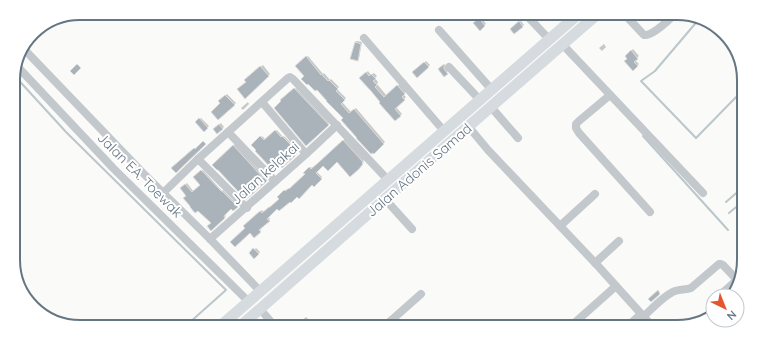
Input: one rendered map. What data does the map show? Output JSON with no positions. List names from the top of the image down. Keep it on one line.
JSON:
{"streets":{"highway":["Jalan Adonis Samad"],"street":["Jalan kelakai","Jalan EA. Toewak"]},"north":"bottom right"}
